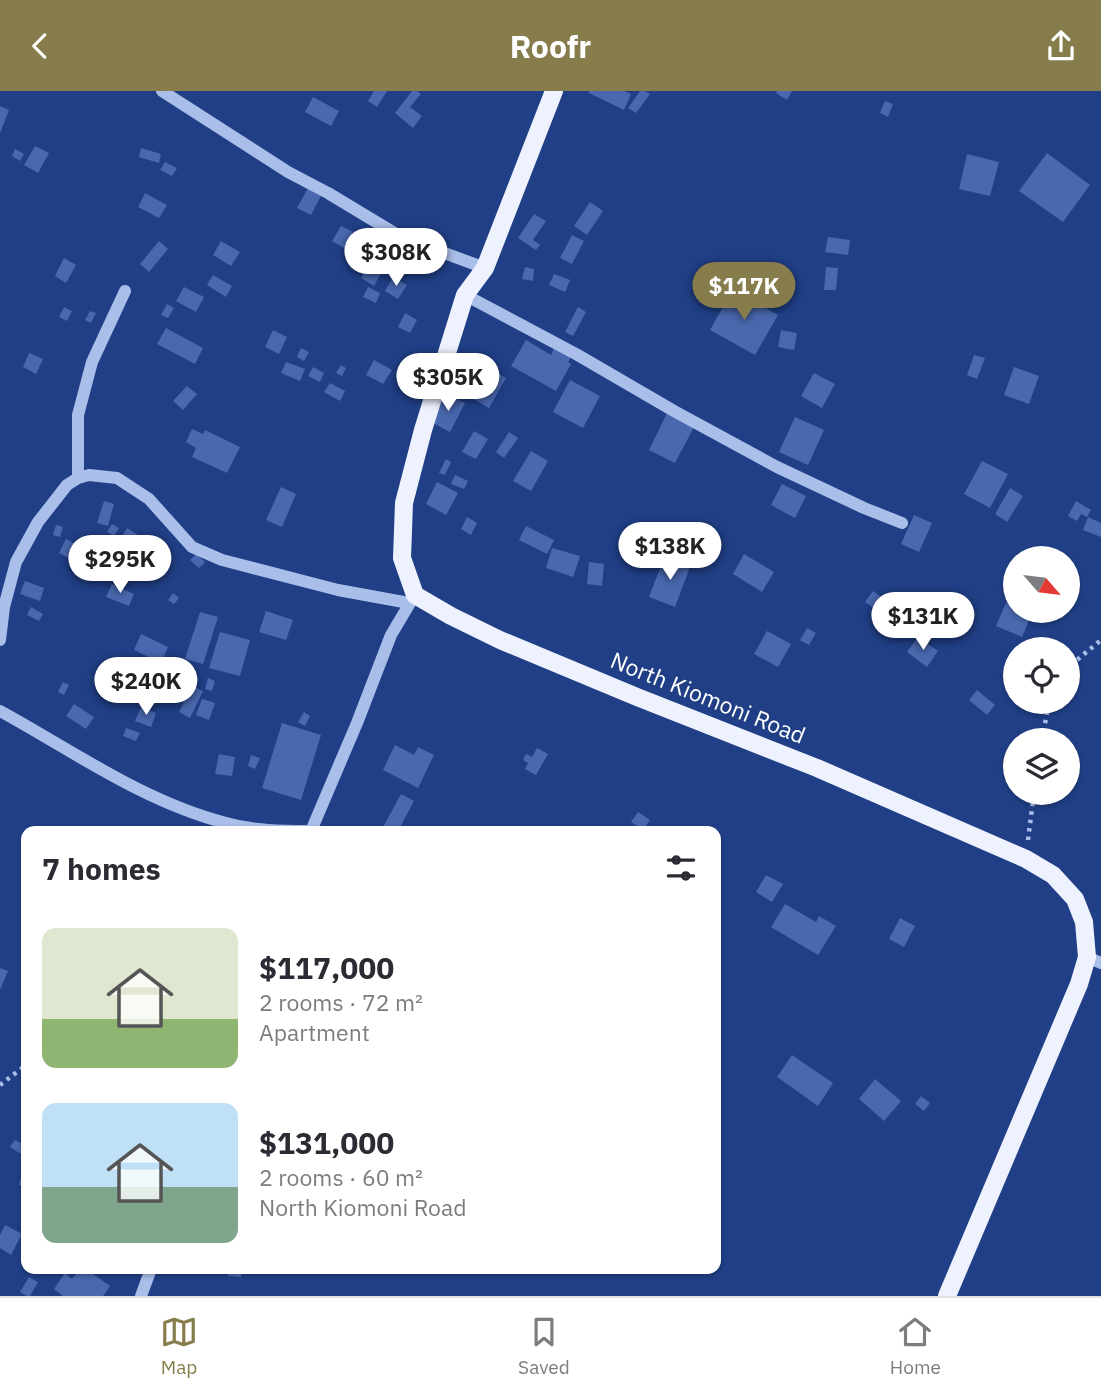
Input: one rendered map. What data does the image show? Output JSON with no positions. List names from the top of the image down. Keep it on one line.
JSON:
{"streets":{"main road":["North Kiomoni Road"]},"north":"bottom right","page":{"header":"Roofr","price":["$308K","$117K","$305K","$138K","$295K","$131K","$240K"],"heading":"7 homes","list":[{"name":"$117,000","note":"2 rooms · 72 m² · Apartment"},{"name":"$131,000","note":"2 rooms · 60 m² · North Kiomoni Road"}],"tabs":["Map","Saved","Home"]}}
